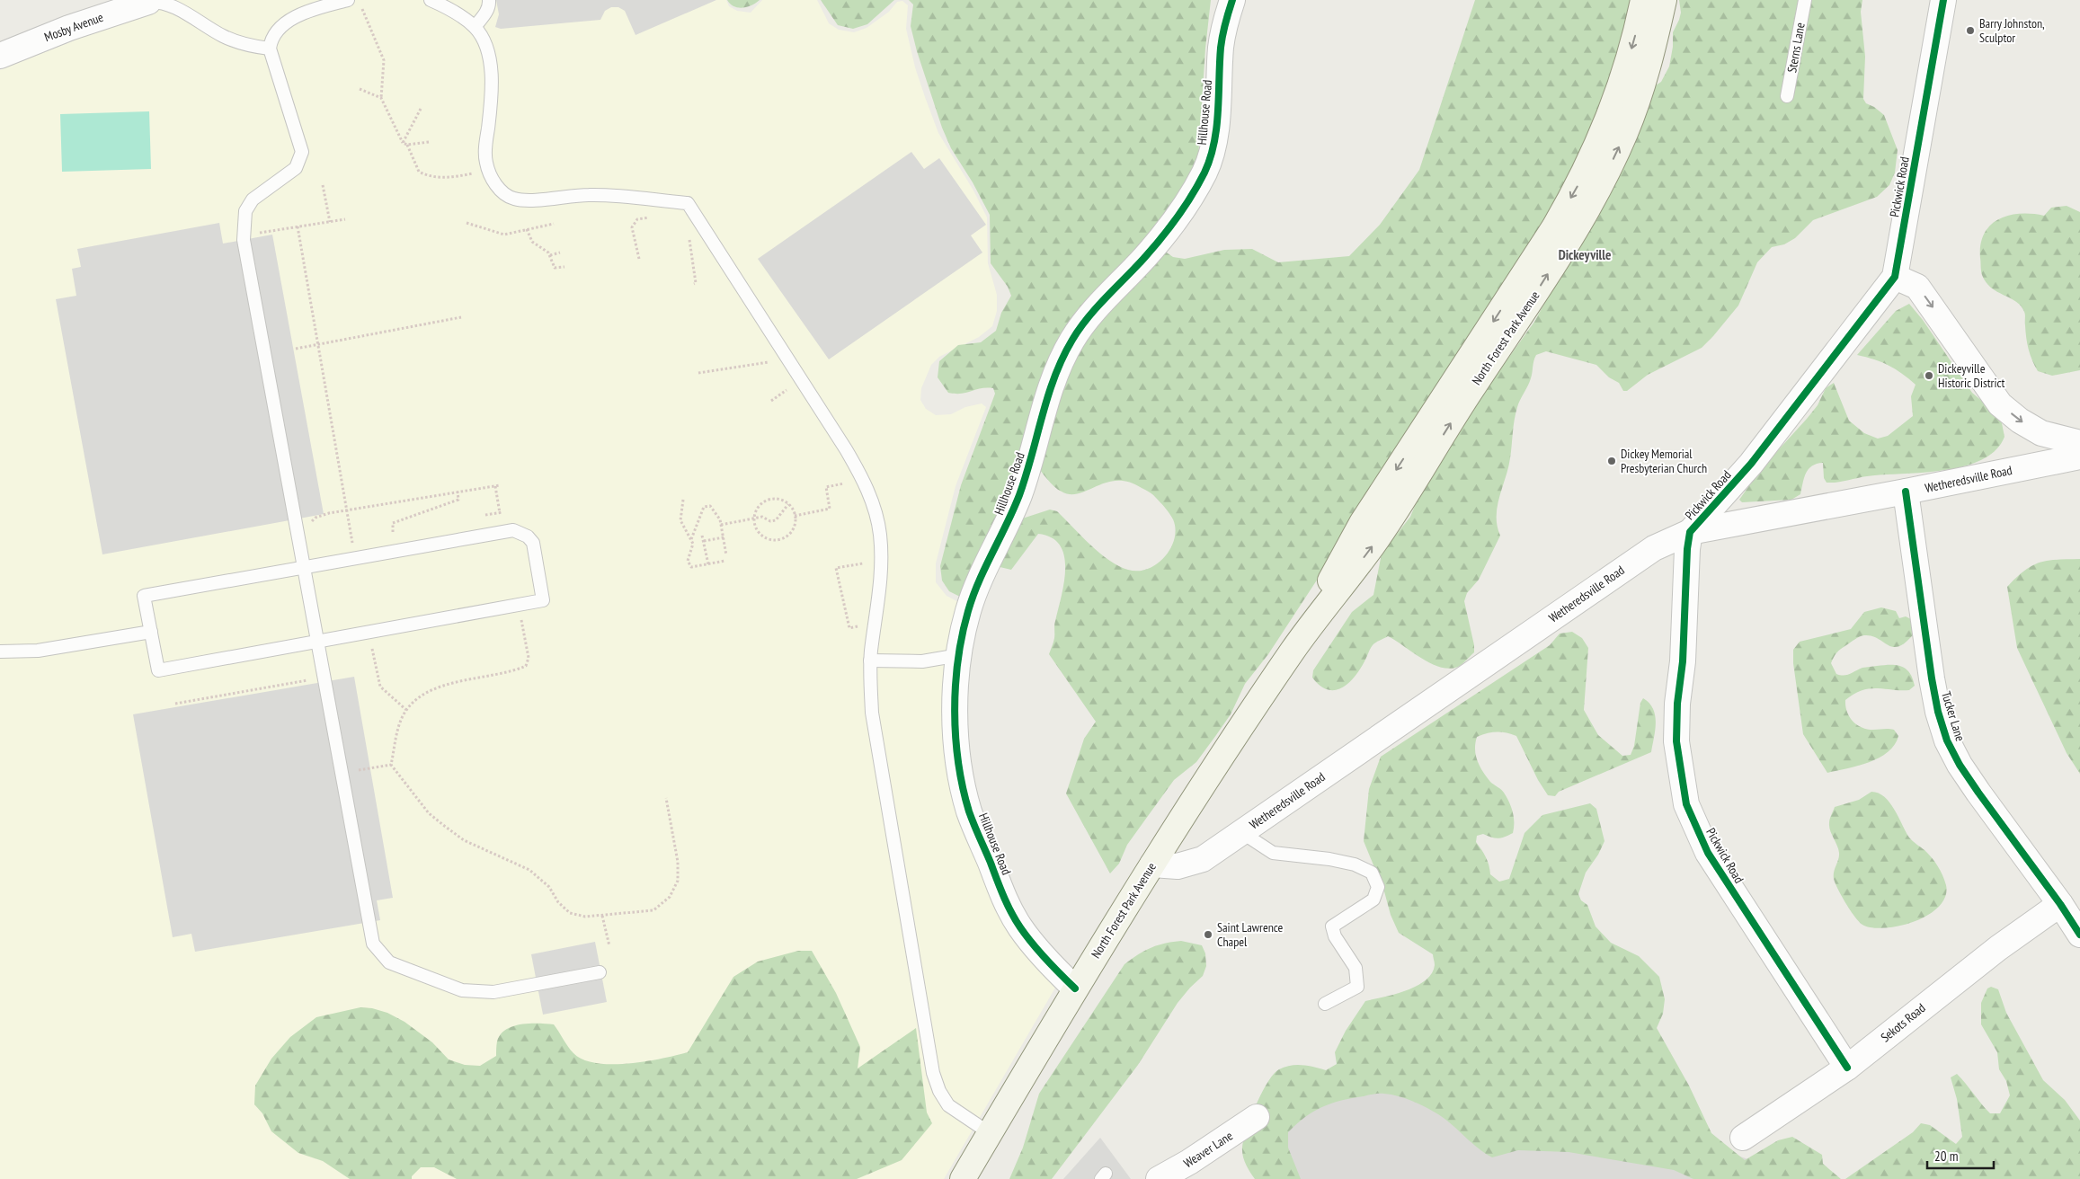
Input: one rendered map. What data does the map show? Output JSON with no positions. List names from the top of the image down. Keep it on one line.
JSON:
{"streets":{"main road":["North Forest Park Avenue"],"street":["Mosby Avenue","Hillhouse Road","Pickwick Road","Wetheredsville Road","Tucker Lane","Sekots Road","Weaver Lane"],"lane":["Sterns Lane"]},"crossings":[["Hillhouse Road","North Forest Park Avenue"],["Pickwick Road","Wetheredsville Road"],["Pickwick Road","Sekots Road"],["North Forest Park Avenue","Wetheredsville Road"],["Wetheredsville Road","Tucker Lane"],["Tucker Lane","Sekots Road"]],"districts":["Dickeyville"],"places":["Barry Johnston, Sculptor","Dickeyville Historic District","Dickey Memorial Presbyterian Church","Saint Lawrence Chapel"],"scale_bar":"20 m"}
